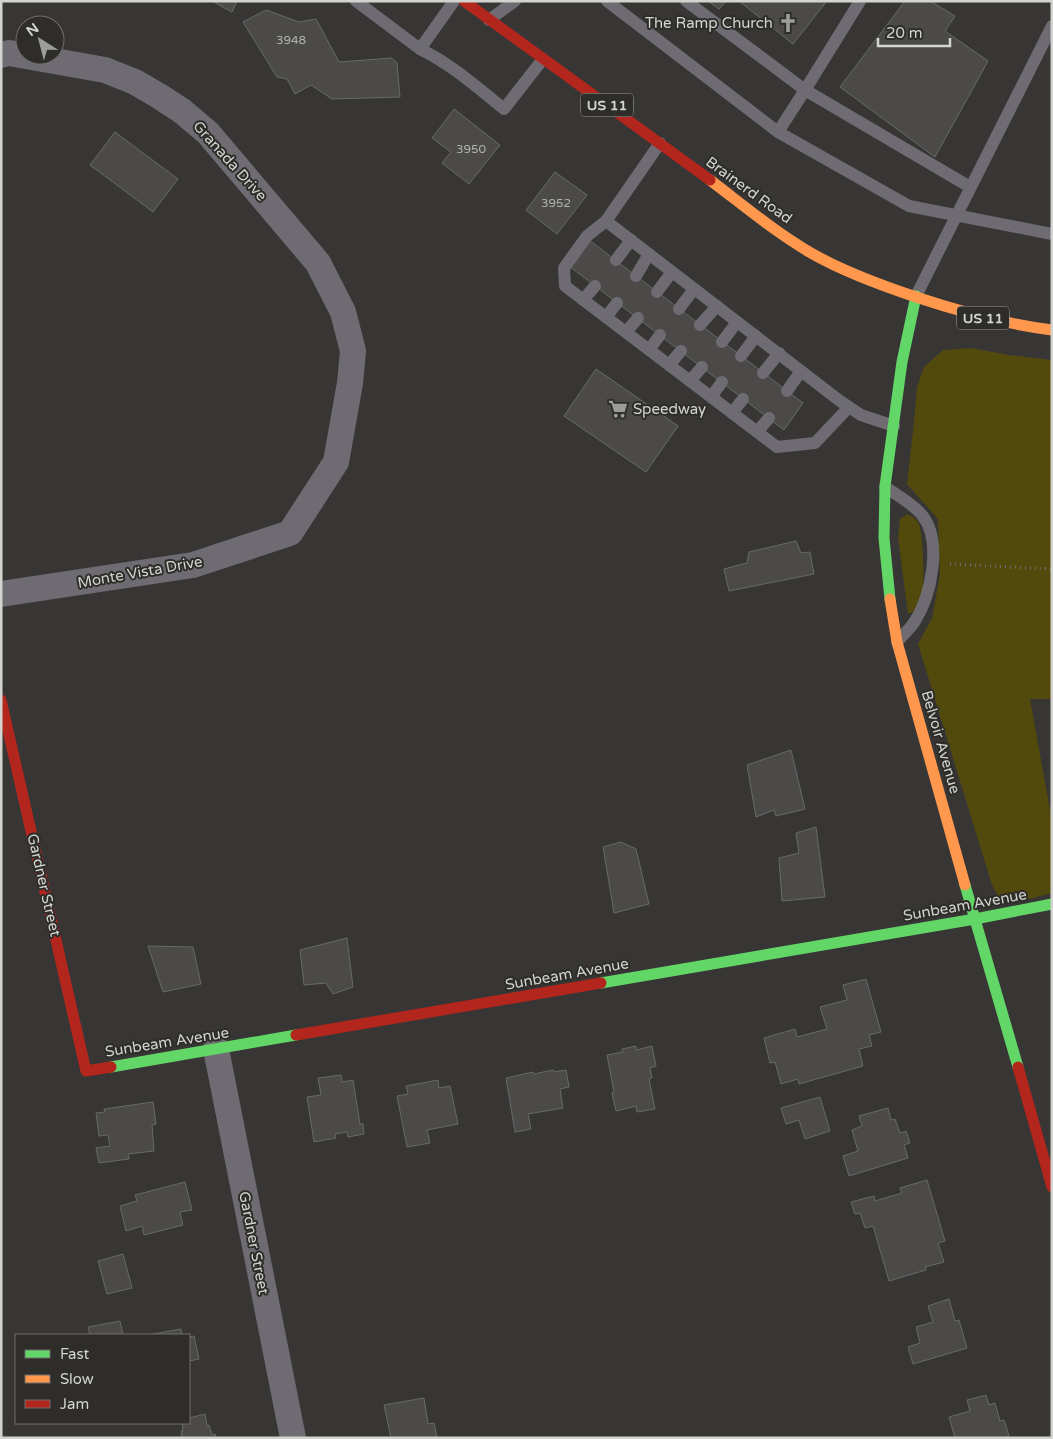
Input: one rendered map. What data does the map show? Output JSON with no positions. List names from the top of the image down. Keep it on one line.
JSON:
{"streets":{"street":["US 11","Granada Drive","Brainerd Road","Monte Vista Drive","Belvoir Avenue","Gardner Street","Sunbeam Avenue"]},"crossings":[["Granada Drive","Monte Vista Drive"],["Brainerd Road","Belvoir Avenue"],["Belvoir Avenue","Sunbeam Avenue"],["Gardner Street","Sunbeam Avenue"]],"places":{"church":["The Ramp Church"],"supermarket":["Speedway"]},"house_numbers":["3948","3950","3952"],"legend":["Fast","Slow","Jam"],"scale_bar":"20 m","north":"top left"}
